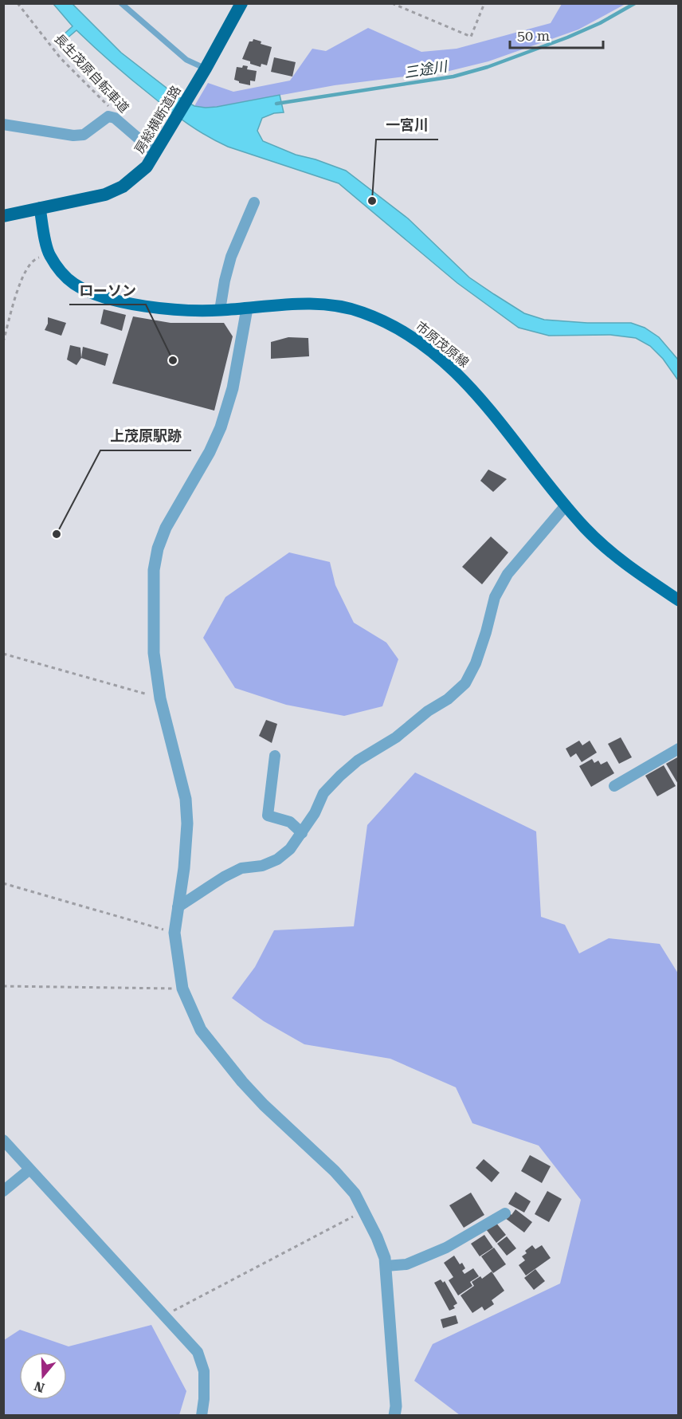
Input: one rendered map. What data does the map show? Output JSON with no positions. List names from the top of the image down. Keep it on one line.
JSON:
{"streets":{"highway":["房総横断道路"],"main road":["市原茂原線"],"path":["長生茂原自転車道"]},"crossings":[["房総横断道路","市原茂原線"]],"water":["三途川"],"places":["一宮川","ローソン","上茂原駅跡"],"scale_bar":"50 m","north":"bottom"}
